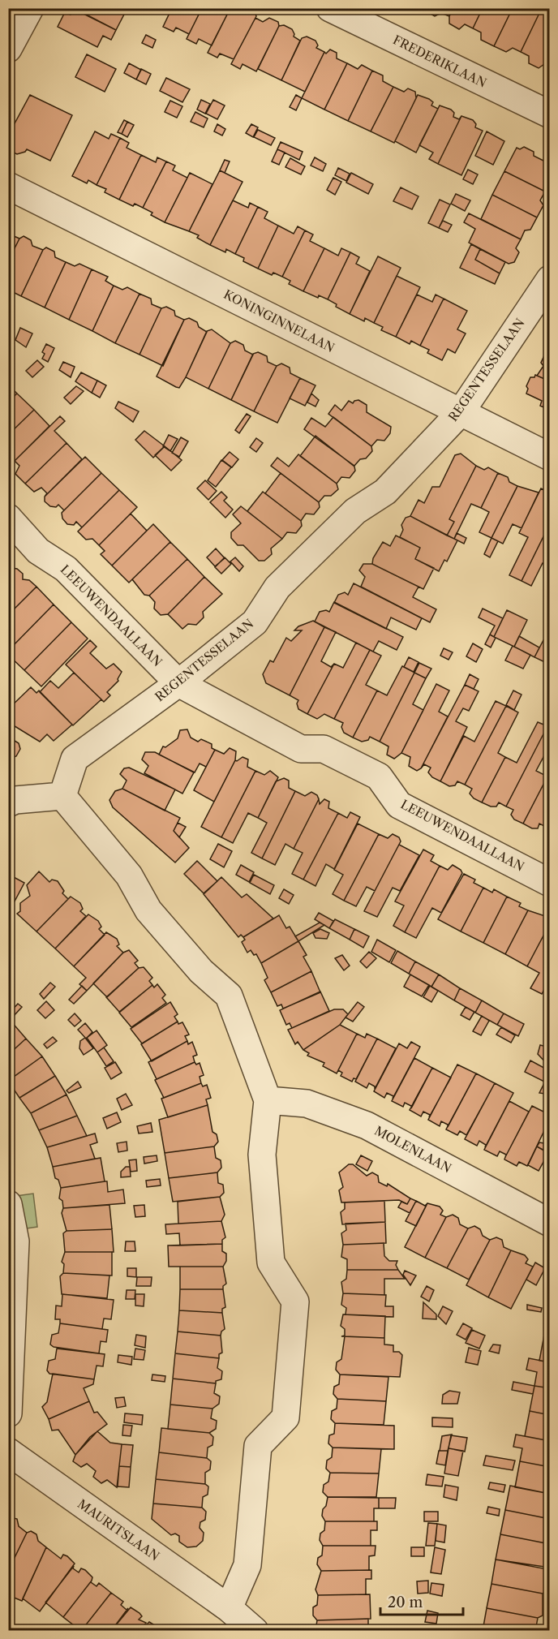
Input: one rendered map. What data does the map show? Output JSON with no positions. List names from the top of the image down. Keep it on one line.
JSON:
{"streets":{"street":["FREDERIKLAAN","KONINGINNELAAN","REGENTESSELAAN","LEEUWENDAALLAAN","MOLENLAAN","MAURITSLAAN"]},"crossings":[["KONINGINNELAAN","REGENTESSELAAN"],["REGENTESSELAAN","LEEUWENDAALLAAN"]],"scale_bar":"20 m"}
